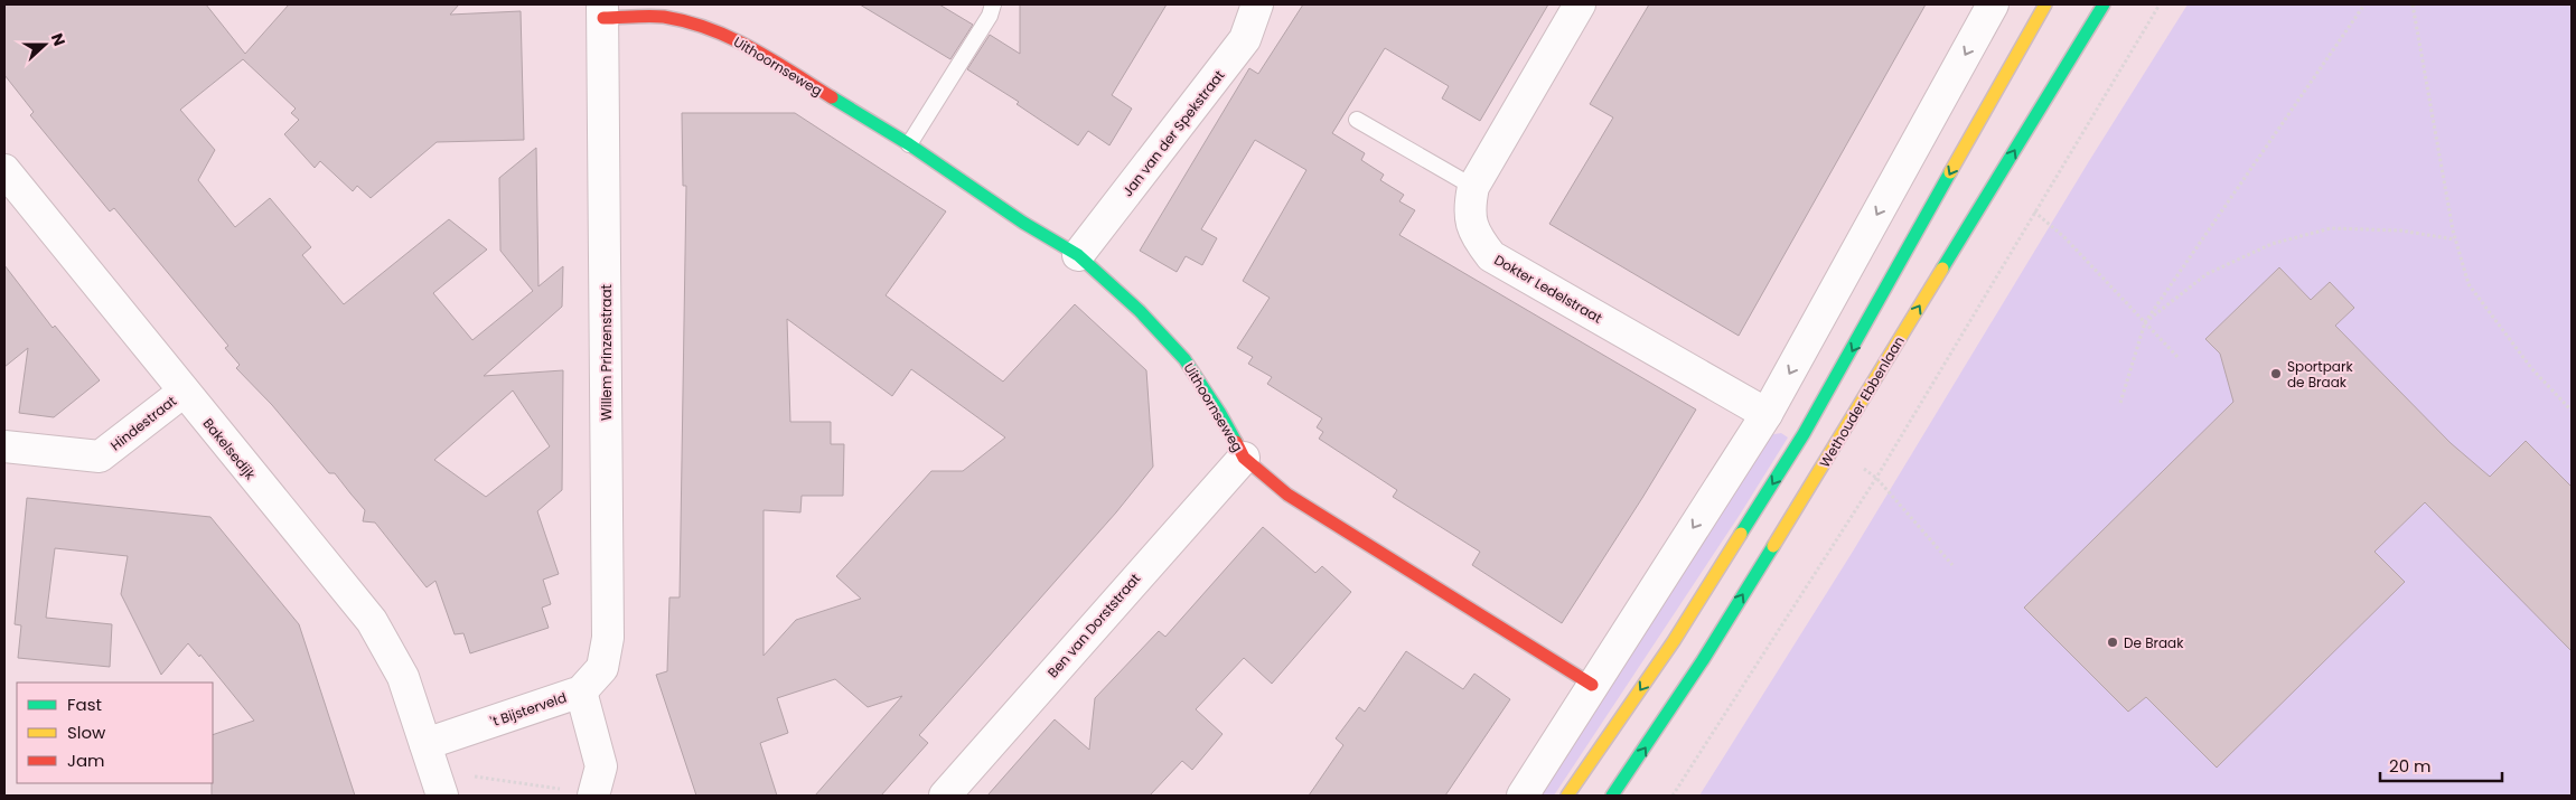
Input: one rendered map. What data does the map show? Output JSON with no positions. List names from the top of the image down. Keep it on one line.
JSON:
{"streets":{"main road":["Uithoornseweg","Wethouder Ebbenlaan"],"street":["Jan van der Spekstraat","Dokter Ledelstraat","Willem Prinzenstraat","Hindestraat","Bakelsedijk","Ben van Dorststraat","'t Bijsterveld"]},"crossings":[["Uithoornseweg","Jan van der Spekstraat"],["Uithoornseweg","Willem Prinzenstraat"],["Uithoornseweg","Ben van Dorststraat"],["Willem Prinzenstraat","'t Bijsterveld"],["Hindestraat","Bakelsedijk"],["Bakelsedijk","'t Bijsterveld"]],"places":["Sportpark de Braak","De Braak"],"legend":["Fast","Slow","Jam"],"scale_bar":"20 m","north":"right"}
